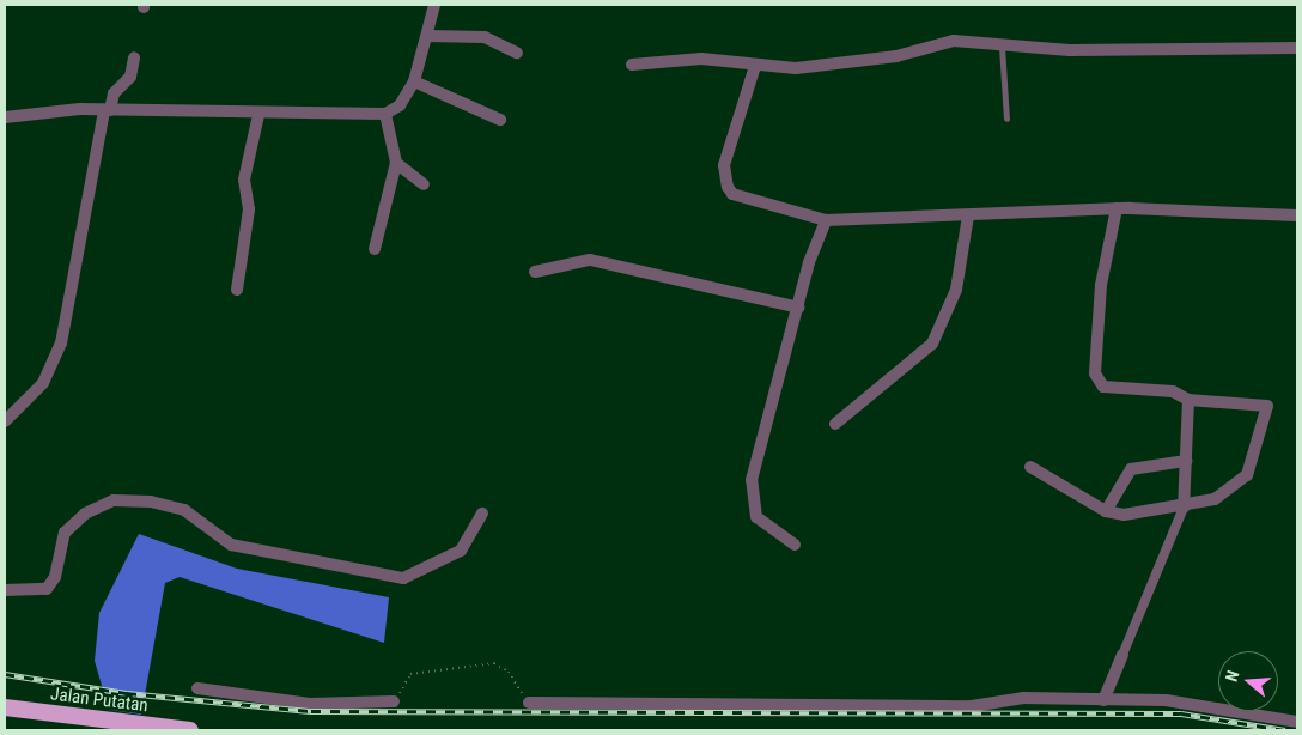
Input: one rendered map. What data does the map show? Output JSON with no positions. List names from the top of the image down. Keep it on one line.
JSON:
{"streets":{"highway":["Jalan Putatan"]},"north":"left"}
